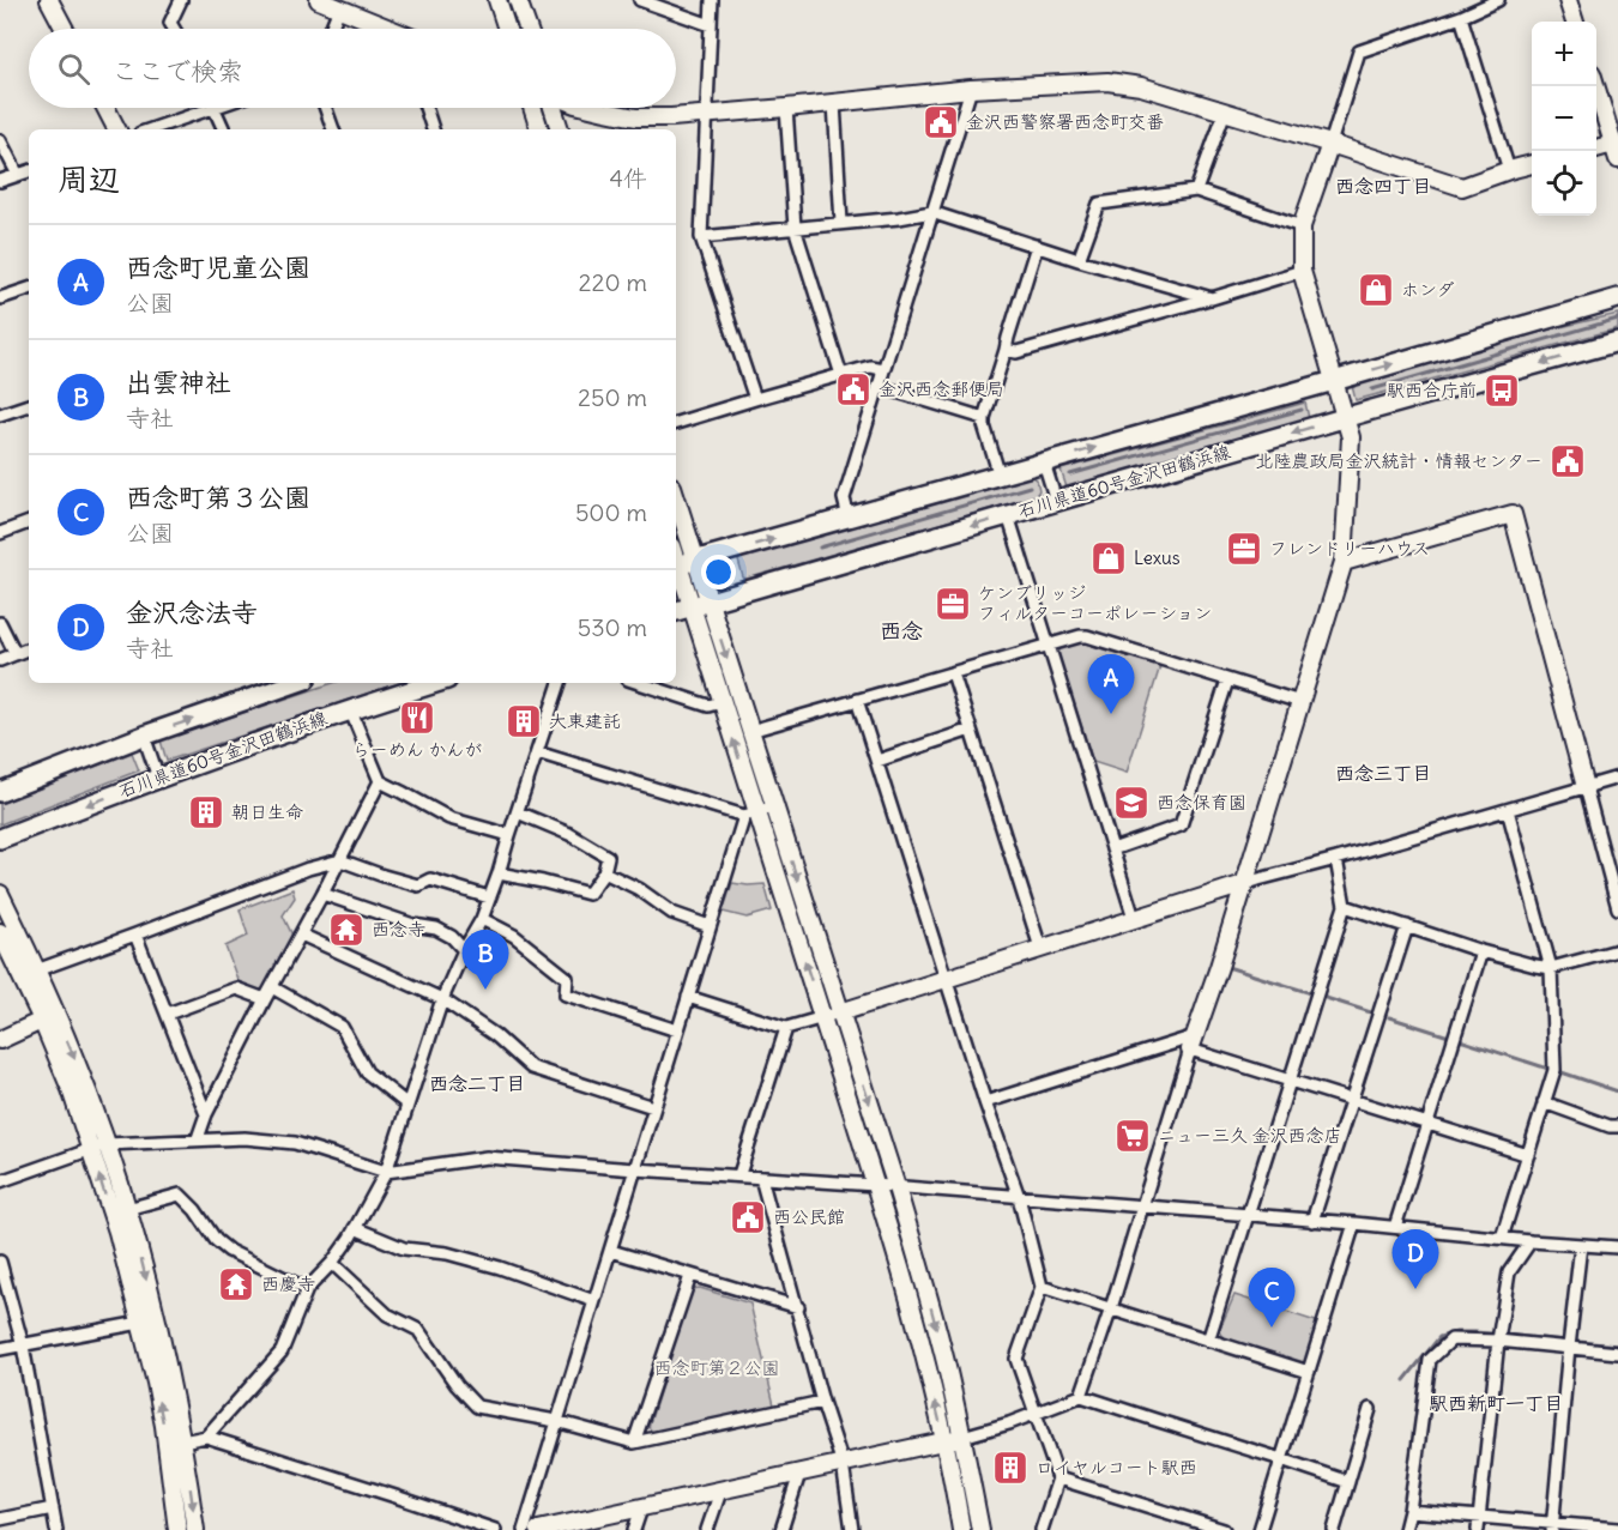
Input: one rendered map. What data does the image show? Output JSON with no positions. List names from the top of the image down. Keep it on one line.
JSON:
{"streets":{"main road":["石川県道60号金沢田鶴浜線"]},"districts":["西念四丁目","西念","西念三丁目","西念二丁目","駅西新町一丁目"],"parks":["西念町第２公園"],"places":{"public building":["金沢西警察署西念町交番","金沢西念郵便局","北陸農政局金沢統計・情報センター","西公民館"],"shop":["ホンダ","Lexus"],"bus stop":["駅西合庁前"],"office":["フレンドリーハウス","ケンブリッジ フィルターコーポレーション"],"restaurant":["らーめん かんが"],"building":["大東建託","朝日生命","ロイヤルコート駅西"],"school or university":["西念保育園"],"temple":["西念寺","西慶寺"],"supermarket":["ニュー三久 金沢西念店"]},"page":{"map_buttons":["+","−"],"search":"ここで検索","heading":["周辺","4件"],"list":[{"mark":"A","name":"西念町児童公園","note":"公園","value":"220 m"},{"mark":"B","name":"出雲神社","note":"寺社","value":"250 m"},{"mark":"C","name":"西念町第３公園","note":"公園","value":"500 m"},{"mark":"D","name":"金沢念法寺","note":"寺社","value":"530 m"}],"pins":["A","B","D","C"]}}
